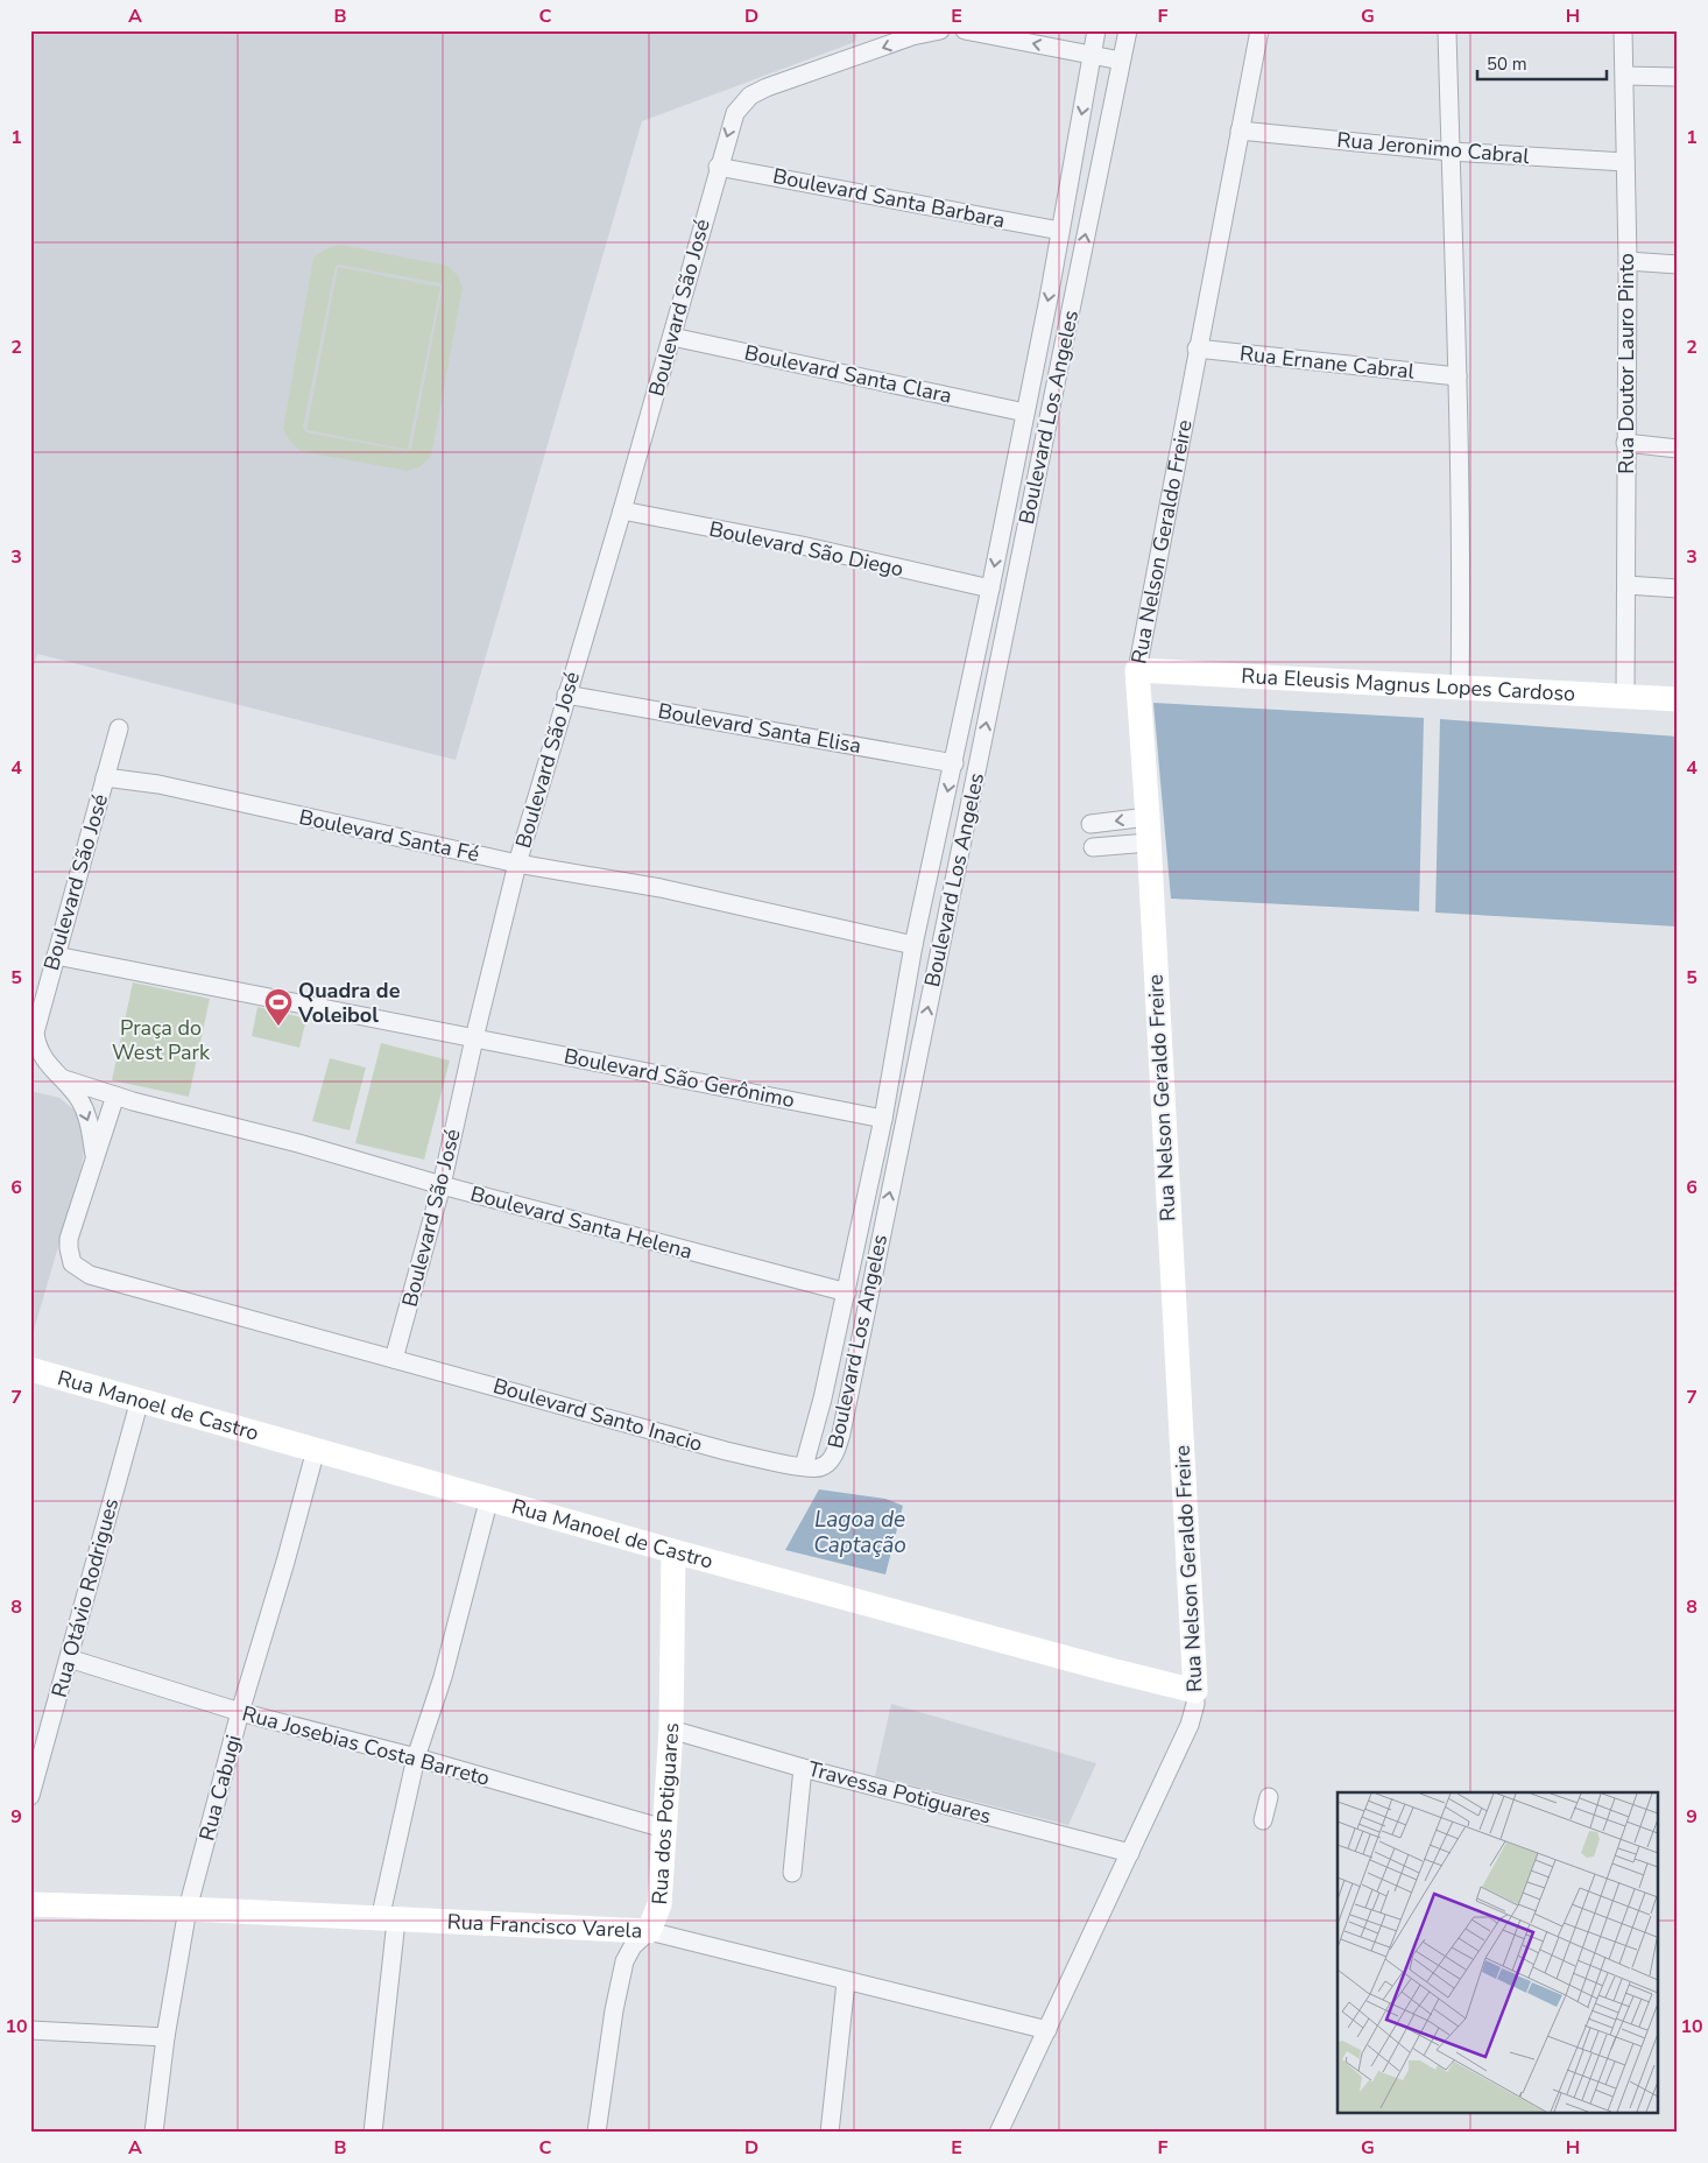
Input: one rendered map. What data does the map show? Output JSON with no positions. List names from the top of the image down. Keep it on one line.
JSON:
{"streets":{"main road":["Rua Nelson Geraldo Freire","Rua Eleusis Magnus Lopes Cardoso","Rua Manoel de Castro","Rua dos Potiguares","Rua Francisco Varela"],"street":["Rua Jeronimo Cabral","Boulevard Santa Barbara","Boulevard São José","Rua Ernane Cabral","Rua Doutor Lauro Pinto","Boulevard Santa Clara","Boulevard Los Angeles","Boulevard São Diego","Boulevard Santa Elisa","Boulevard Santa Fé","Boulevard São Gerônimo","Boulevard Santa Helena","Boulevard Santo Inacio","Rua Otávio Rodrigues","Rua Josebias Costa Barreto","Rua Cabugi","Travessa Potiguares"]},"crossings":[["Rua Jeronimo Cabral","Rua Doutor Lauro Pinto"],["Rua Jeronimo Cabral","Rua Nelson Geraldo Freire"],["Boulevard Santa Barbara","Boulevard São José"],["Boulevard Santa Barbara","Boulevard Los Angeles"],["Boulevard São José","Boulevard Santa Clara"],["Boulevard São José","Boulevard São Diego"],["Boulevard São José","Boulevard Santa Elisa"],["Boulevard São José","Boulevard Santa Fé"],["Boulevard São José","Boulevard São Gerônimo"],["Boulevard São José","Boulevard Santa Helena"],["Boulevard São José","Boulevard Santo Inacio"],["Rua Ernane Cabral","Rua Nelson Geraldo Freire"],["Rua Doutor Lauro Pinto","Rua Eleusis Magnus Lopes Cardoso"],["Boulevard Santa Clara","Boulevard Los Angeles"],["Boulevard Los Angeles","Boulevard São Diego"],["Boulevard Los Angeles","Boulevard Santa Elisa"],["Boulevard Los Angeles","Boulevard Santa Fé"],["Boulevard Los Angeles","Boulevard São Gerônimo"],["Boulevard Los Angeles","Boulevard Santa Helena"],["Boulevard Los Angeles","Boulevard Santo Inacio"],["Rua Nelson Geraldo Freire","Rua Eleusis Magnus Lopes Cardoso"],["Rua Nelson Geraldo Freire","Rua Manoel de Castro"],["Rua Nelson Geraldo Freire","Travessa Potiguares"],["Rua Nelson Geraldo Freire","Rua Francisco Varela"],["Rua Manoel de Castro","Rua Otávio Rodrigues"],["Rua Manoel de Castro","Rua Cabugi"],["Rua Manoel de Castro","Rua dos Potiguares"],["Rua Otávio Rodrigues","Rua Josebias Costa Barreto"],["Rua Josebias Costa Barreto","Rua Cabugi"],["Rua Josebias Costa Barreto","Rua dos Potiguares"],["Rua Cabugi","Rua Francisco Varela"],["Travessa Potiguares","Rua dos Potiguares"],["Rua dos Potiguares","Rua Francisco Varela"]],"water":["Lagoa de Captação"],"parks":["Praça do West Park"],"places":{"sports":["Quadra de Voleibol"]},"scale_bar":"50 m","grid":{"columns":["A","B","C","D","E","F","G","H"],"rows":["1","2","3","4","5","6","7","8","9","10"]}}
